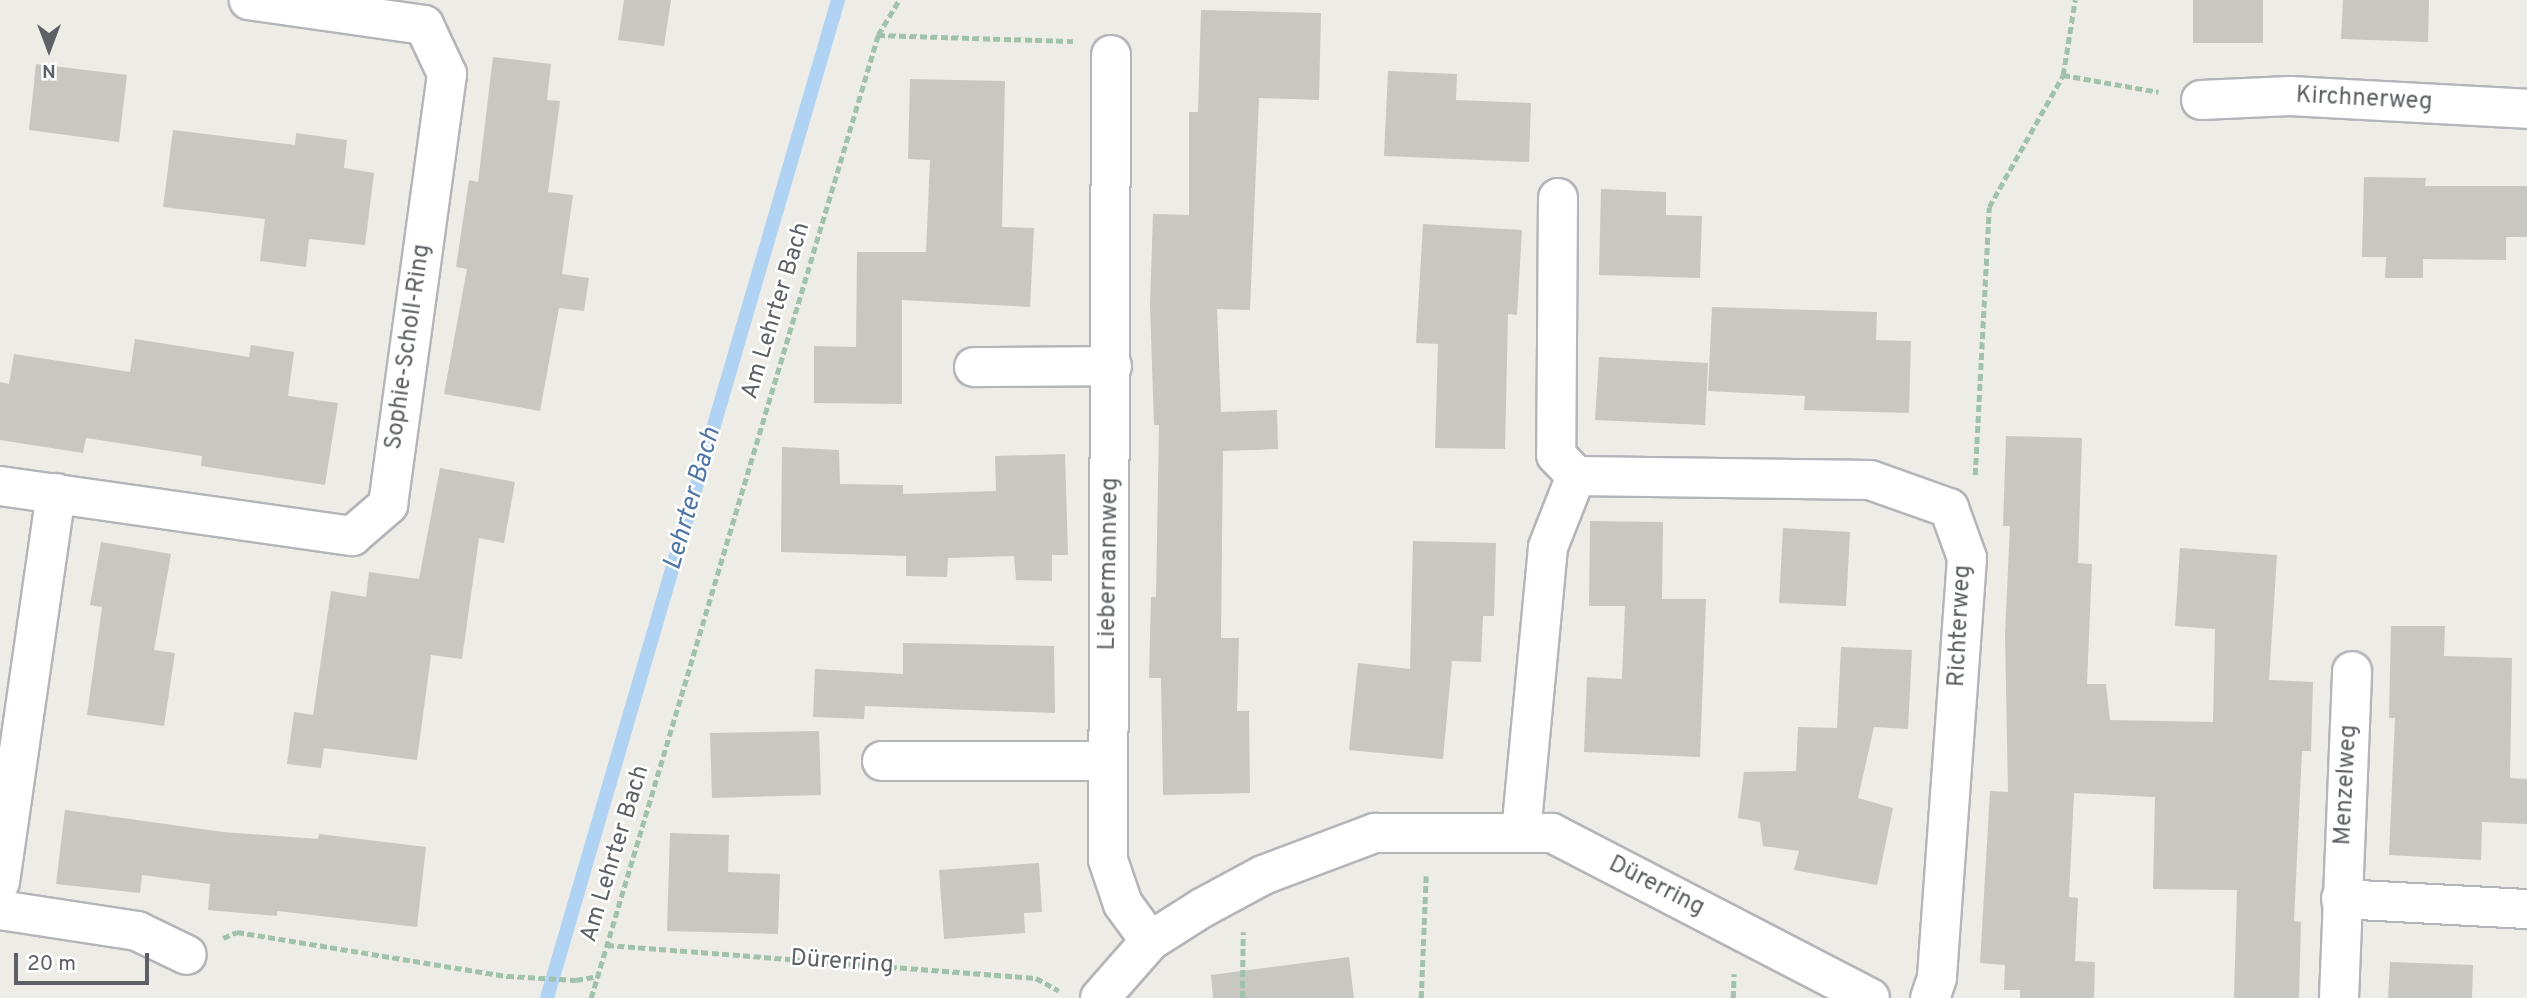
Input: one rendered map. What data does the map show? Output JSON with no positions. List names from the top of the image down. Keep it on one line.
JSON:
{"streets":{"street":["Kirchnerweg","Sophie-Scholl-Ring","Liebermannweg","Richterweg","Menzelweg","Dürerring"],"path":["Am Lehrter Bach"]},"crossings":[["Am Lehrter Bach","Dürerring"],["Liebermannweg","Dürerring"]],"water":["Lehrter Bach"],"scale_bar":"20 m","north":"bottom"}
